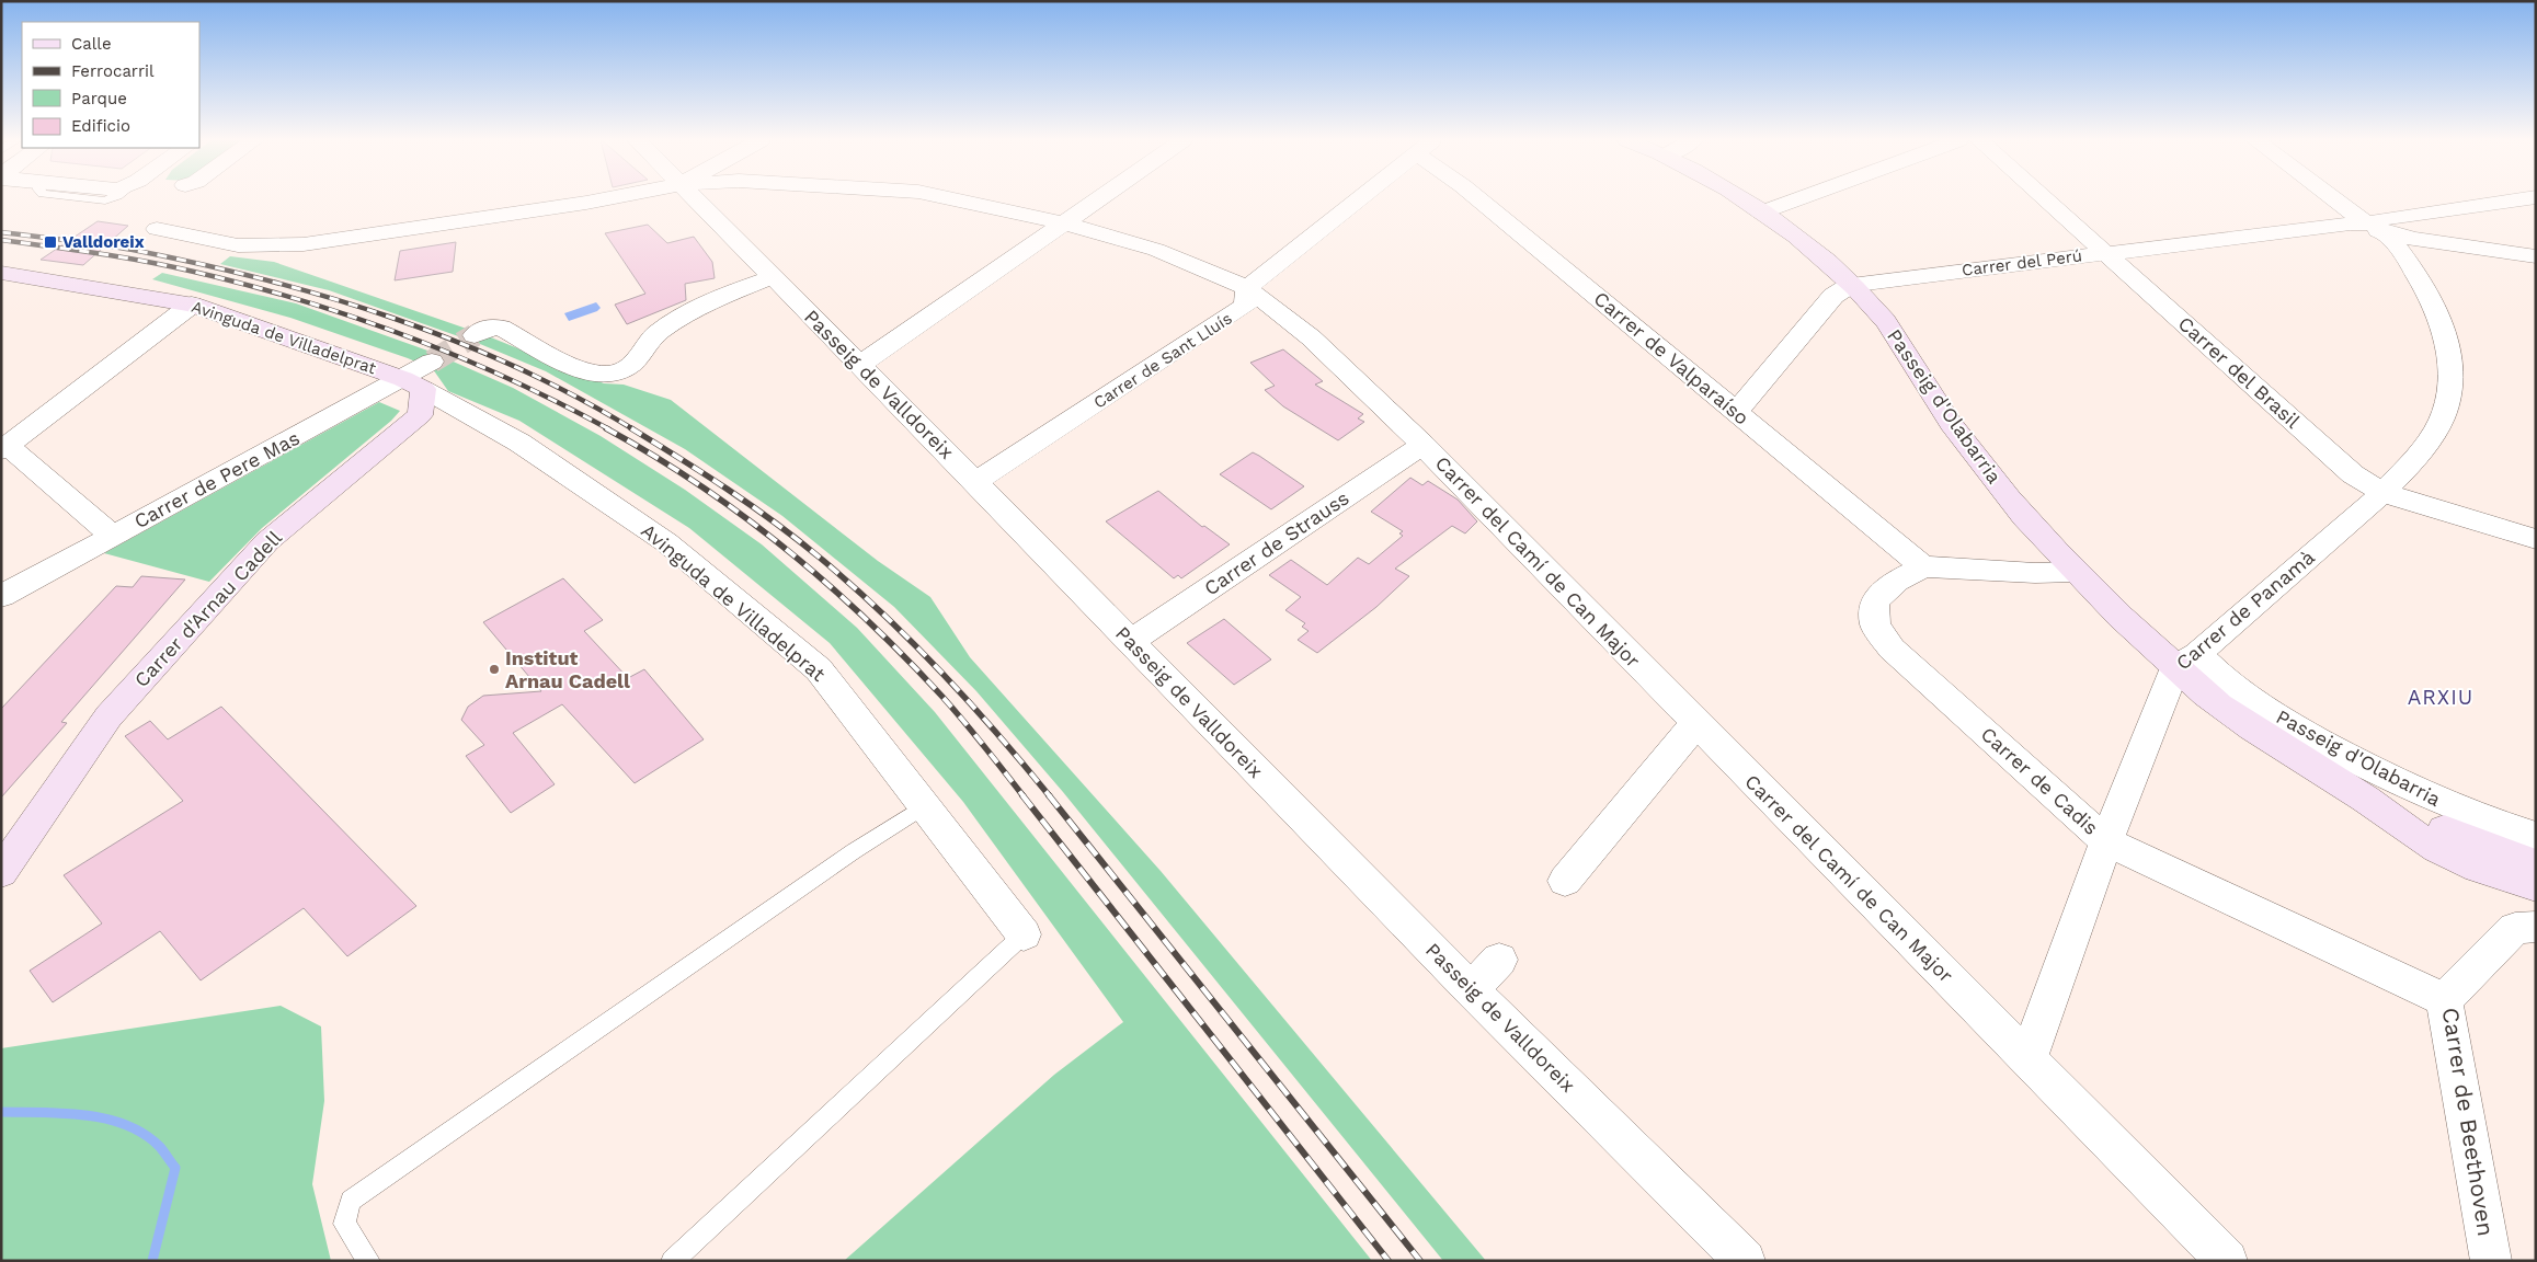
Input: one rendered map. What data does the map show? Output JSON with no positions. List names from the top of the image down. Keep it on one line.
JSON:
{"streets":{"main road":["Avinguda de Villadelprat","Passeig d'Olabarria","Carrer d'Arnau Cadell"],"street":["Carrer del Perú","Carrer de Valparaíso","Carrer de Sant Lluís","Carrer del Brasil","Passeig de Valldoreix","Carrer de Pere Mas","Carrer de Strauss","Carrer del Camí de Can Major","Carrer de Panamà","Carrer de Cadis","Carrer de Beethoven"]},"crossings":[["Carrer del Perú","Carrer de Valparaíso"],["Carrer del Perú","Carrer del Brasil"],["Carrer del Perú","Passeig d'Olabarria"],["Carrer del Perú","Carrer de Panamà"],["Avinguda de Villadelprat","Carrer de Pere Mas"],["Avinguda de Villadelprat","Carrer d'Arnau Cadell"],["Carrer de Valparaíso","Carrer de Cadis"],["Carrer de Sant Lluís","Passeig de Valldoreix"],["Carrer de Sant Lluís","Carrer del Camí de Can Major"],["Carrer del Brasil","Carrer de Panamà"],["Passeig de Valldoreix","Carrer de Strauss"],["Passeig d'Olabarria","Carrer de Panamà"],["Passeig d'Olabarria","Carrer de Beethoven"],["Carrer de Pere Mas","Carrer d'Arnau Cadell"],["Carrer de Strauss","Carrer del Camí de Can Major"],["Carrer del Camí de Can Major","Carrer de Panamà"],["Carrer de Panamà","Carrer de Cadis"],["Carrer de Cadis","Carrer de Beethoven"]],"districts":["ARXIU"],"places":{"transit":["Valldoreix"],"other":["Institut Arnau Cadell"]},"legend":["Calle","Ferrocarril","Parque","Edificio"]}
